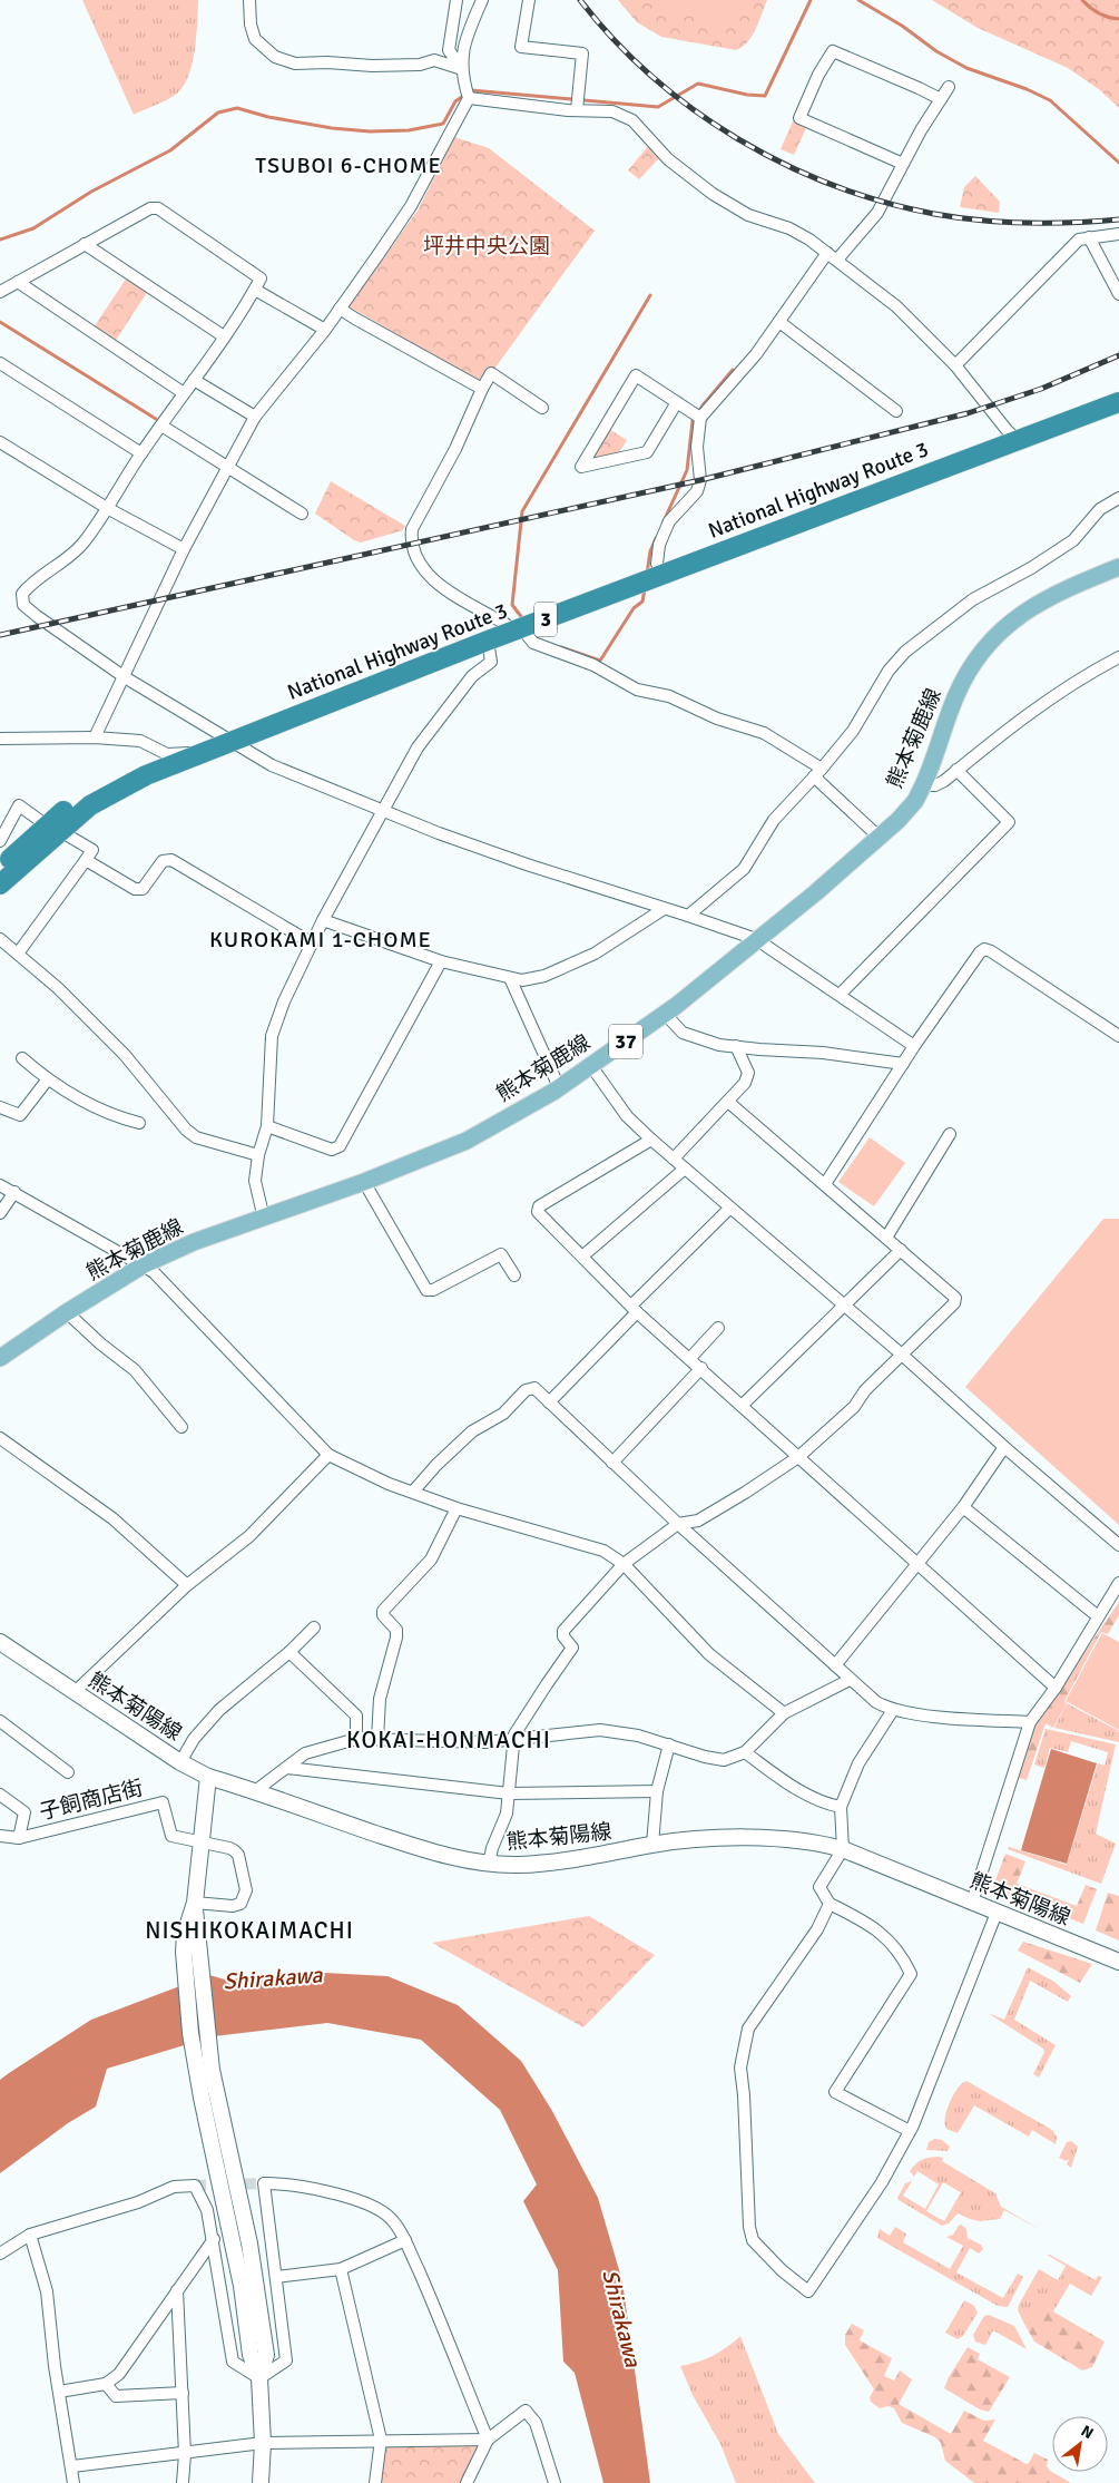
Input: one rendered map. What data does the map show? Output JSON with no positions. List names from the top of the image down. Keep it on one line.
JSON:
{"streets":{"highway":["National Highway Route 3","3"],"main road":["熊本菊鹿線","37","熊本菊陽線"],"street":["子飼商店街"]},"districts":["TSUBOI 6-CHOME","KUROKAMI 1-CHOME","KOKAI-HONMACHI","NISHIKOKAIMACHI"],"water":["Shirakawa"],"parks":["坪井中央公園"],"north":"top right"}
